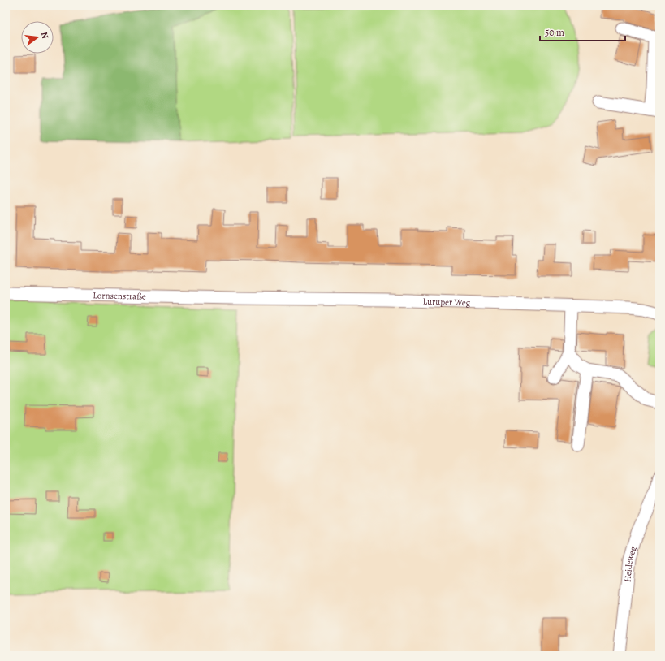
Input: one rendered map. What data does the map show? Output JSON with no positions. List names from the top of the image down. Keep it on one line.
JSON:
{"streets":{"street":["Lornsenstraße","Luruper Weg","Heideweg"]},"crossings":[["Lornsenstraße","Luruper Weg"]],"scale_bar":"50 m","north":"right"}
